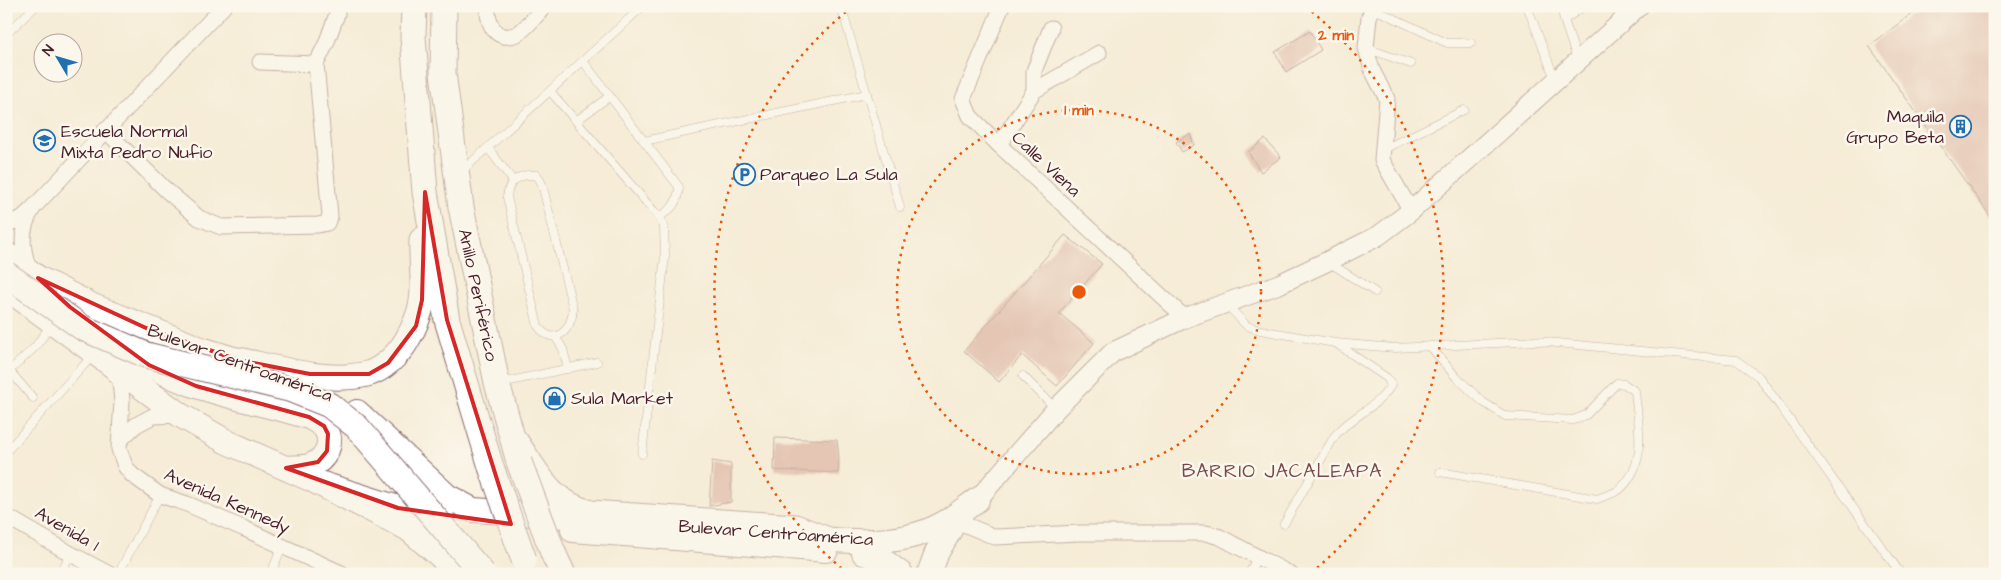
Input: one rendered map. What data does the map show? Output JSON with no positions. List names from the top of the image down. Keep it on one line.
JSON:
{"streets":{"highway":["Anillo Periférico"],"main road":["Bulevar Centroamérica"],"street":["Calle Viena","Avenida Kennedy","Avenida 1"]},"crossings":[["Bulevar Centroamérica","Avenida Kennedy"]],"districts":["BARRIO JACALEAPA"],"places":{"building":["Maquila Grupo Beta"],"school or university":["Escuela Normal Mixta Pedro Nufio"],"parking":["Parqueo La Sula"],"shop":["Sula Market"]},"north":"top left","rings":["2 min","1 min"]}
